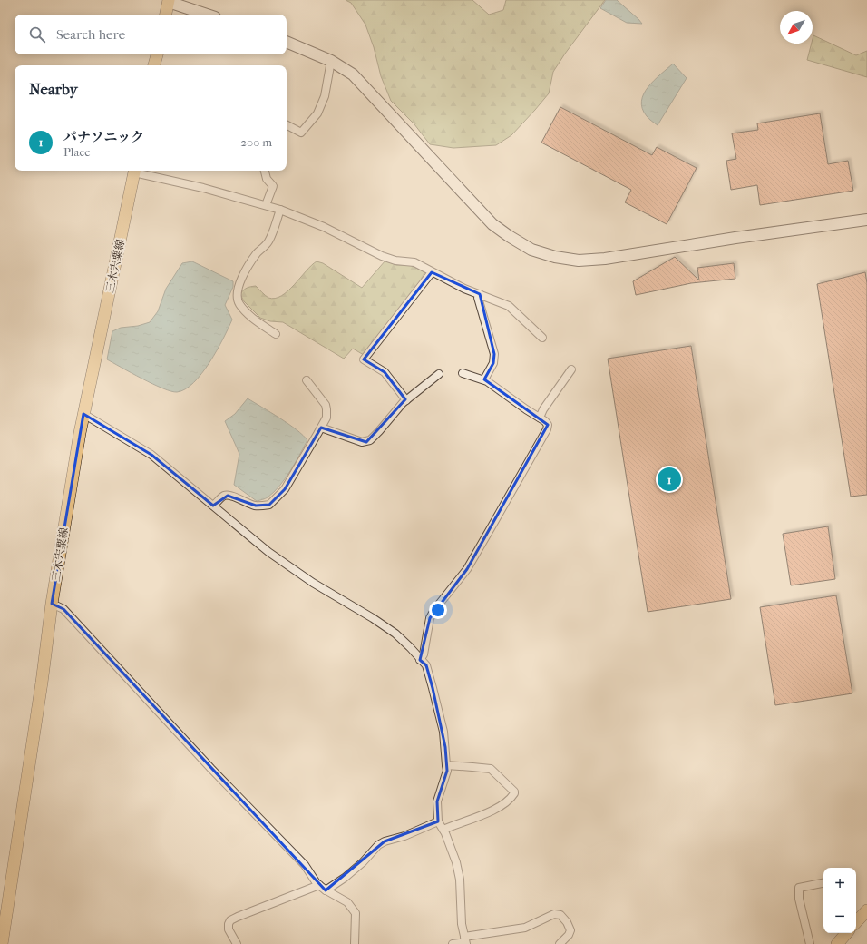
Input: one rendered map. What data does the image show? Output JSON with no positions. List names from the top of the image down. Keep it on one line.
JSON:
{"streets":{"main road":["三木宍粟線"]},"north":"bottom left","page":{"search":"Search here","heading":"Nearby","list":[{"mark":"1","name":"パナソニック","note":"Place","value":"200 m"}],"pins":"1","map_buttons":["+","−"]}}
